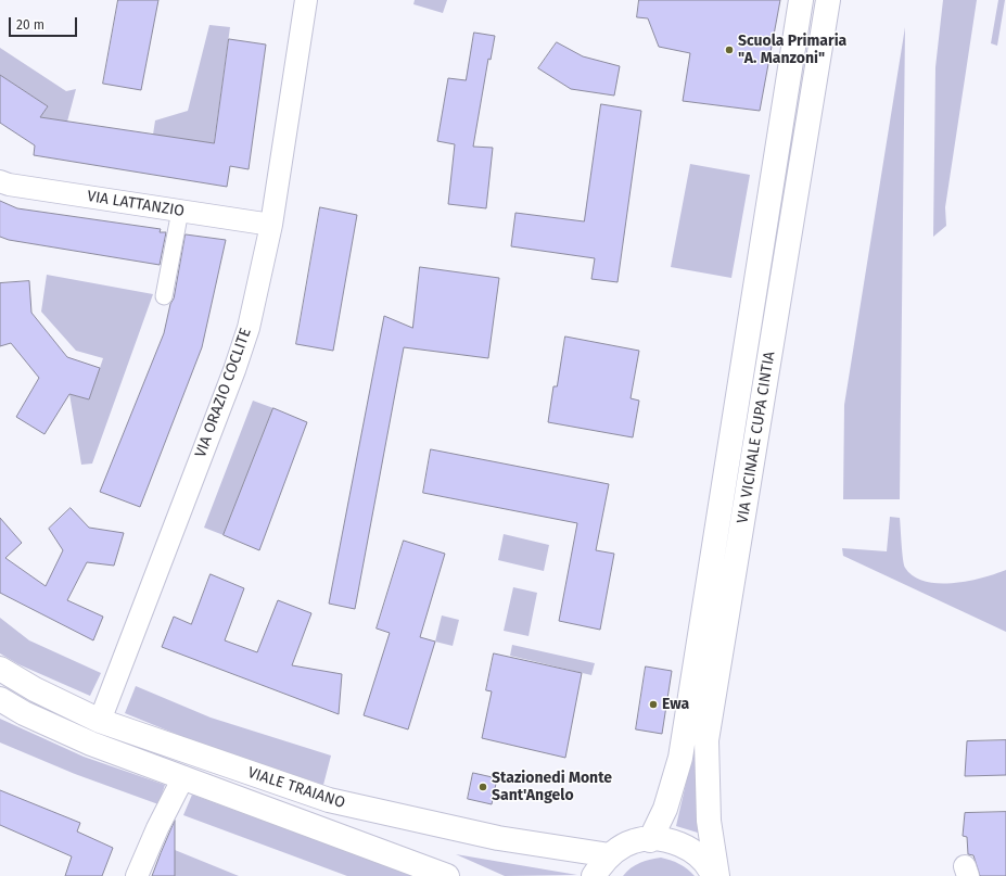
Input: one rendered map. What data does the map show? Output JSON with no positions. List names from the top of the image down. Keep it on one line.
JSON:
{"streets":{"main road":["VIA VICINALE CUPA CINTIA","VIALE TRAIANO"],"street":["VIA LATTANZIO","VIA ORAZIO COCLITE"]},"crossings":[["VIA LATTANZIO","VIA ORAZIO COCLITE"],["VIA ORAZIO COCLITE","VIALE TRAIANO"]],"places":["Scuola Primaria \"A. Manzoni\"","Ewa","Stazionedi Monte Sant'Angelo"],"scale_bar":"20 m"}
